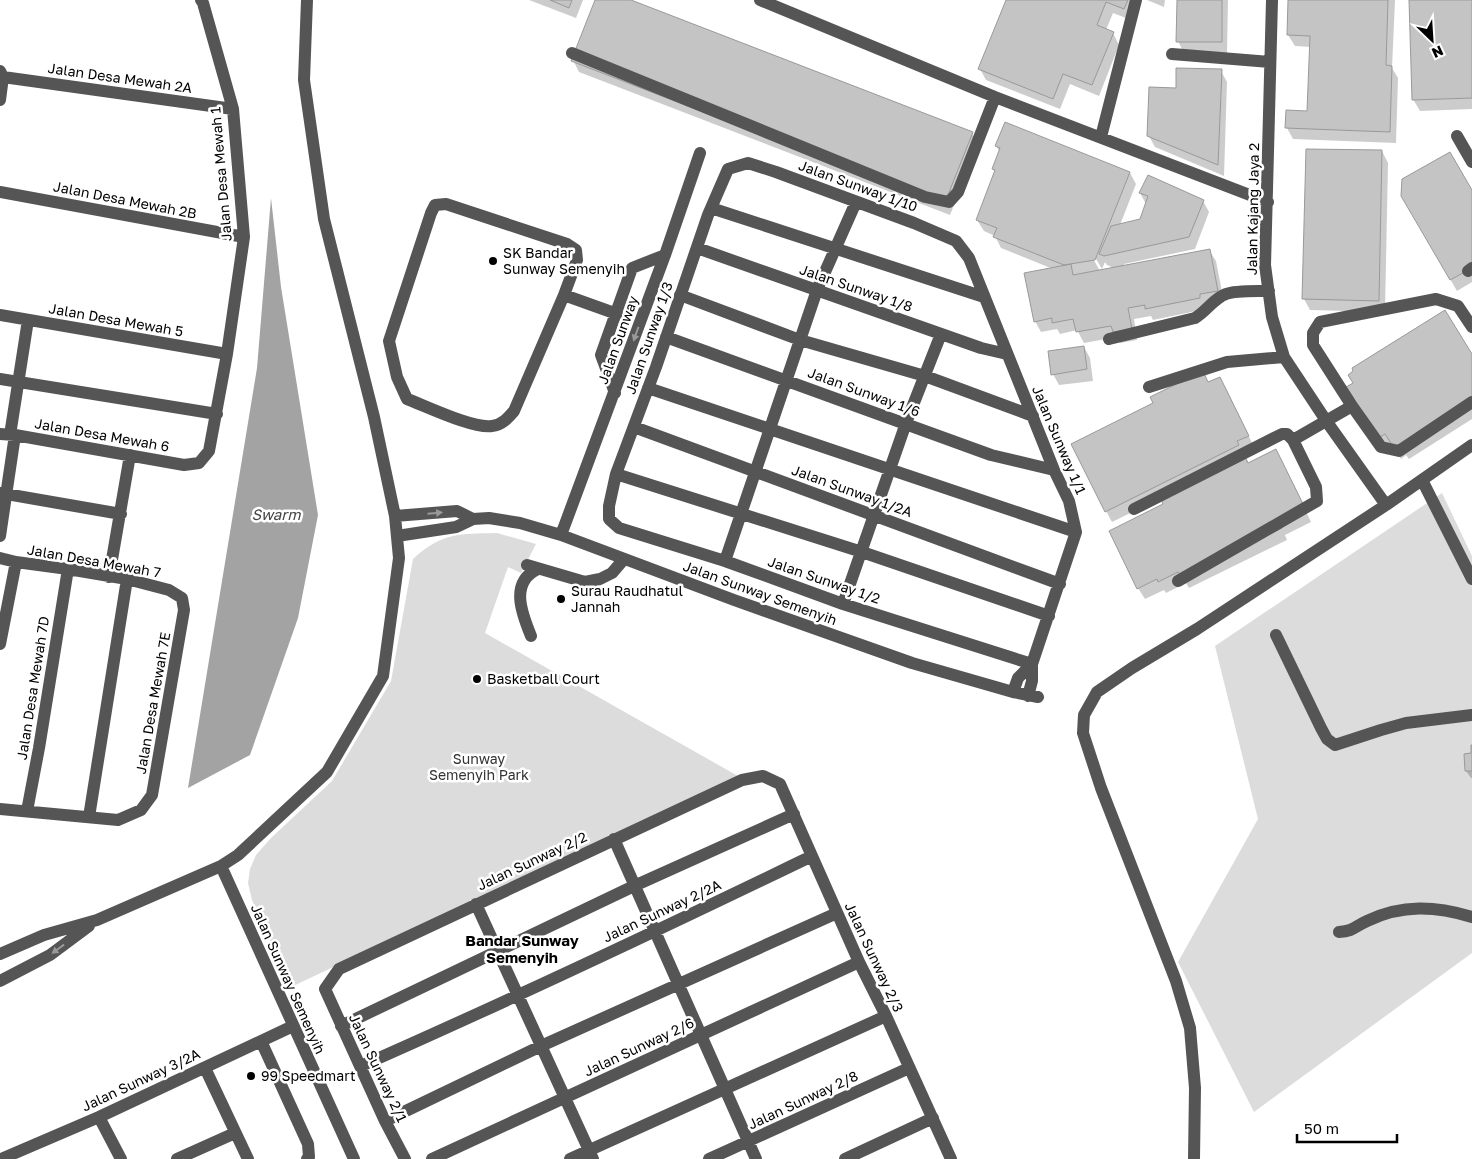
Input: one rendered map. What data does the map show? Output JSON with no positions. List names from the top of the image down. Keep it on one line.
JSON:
{"streets":{"street":["Jalan Desa Mewah 2A","Jalan Desa Mewah 1","Jalan Sunway 1/10","Jalan Desa Mewah 2B","Jalan Kajang Jaya 2","Jalan Sunway 1/8","Jalan Desa Mewah 5","Jalan Sunway 1/3","Jalan Sunway","Jalan Sunway 1/6","Jalan Desa Mewah 6","Jalan Sunway 1/1","Jalan Sunway 1/2A","Jalan Desa Mewah 7","Jalan Sunway 1/2","Jalan Sunway Semenyih","Jalan Desa Mewah 7D","Jalan Desa Mewah 7E","Jalan Sunway 2/2","Jalan Sunway 2/2A","Jalan Sunway 2/3","Jalan Sunway 2/6","Jalan Sunway 2/1","Jalan Sunway 3/2A","Jalan Sunway 2/8"]},"crossings":[["Jalan Desa Mewah 2A","Jalan Desa Mewah 1"],["Jalan Desa Mewah 1","Jalan Desa Mewah 2B"],["Jalan Desa Mewah 1","Jalan Desa Mewah 5"],["Jalan Desa Mewah 1","Jalan Desa Mewah 6"],["Jalan Sunway 1/10","Jalan Sunway 1/3"],["Jalan Sunway 1/10","Jalan Sunway 1/1"],["Jalan Sunway 1/8","Jalan Sunway 1/3"],["Jalan Sunway 1/8","Jalan Sunway 1/1"],["Jalan Sunway 1/3","Jalan Sunway 1/6"],["Jalan Sunway 1/3","Jalan Sunway 1/2A"],["Jalan Sunway 1/3","Jalan Sunway 1/2"],["Jalan Sunway","Jalan Sunway Semenyih"],["Jalan Sunway 1/6","Jalan Sunway 1/1"],["Jalan Sunway 1/1","Jalan Sunway 1/2A"],["Jalan Sunway 1/1","Jalan Sunway 1/2"],["Jalan Sunway 1/1","Jalan Sunway Semenyih"],["Jalan Desa Mewah 7","Jalan Desa Mewah 7D"],["Jalan Desa Mewah 7","Jalan Desa Mewah 7E"],["Jalan Sunway Semenyih","Jalan Sunway 3/2A"],["Jalan Sunway 2/2","Jalan Sunway 2/3"],["Jalan Sunway 2/2","Jalan Sunway 2/1"],["Jalan Sunway 2/2A","Jalan Sunway 2/3"],["Jalan Sunway 2/2A","Jalan Sunway 2/1"],["Jalan Sunway 2/3","Jalan Sunway 2/6"],["Jalan Sunway 2/3","Jalan Sunway 2/8"]],"one_way":["Jalan Sunway"],"districts":["Bandar Sunway Semenyih"],"water":["Swarm"],"parks":["Sunway Semenyih Park"],"places":["SK Bandar Sunway Semenyih","Surau Raudhatul Jannah","Basketball Court","99 Speedmart"],"scale_bar":"50 m","north":"bottom right"}
